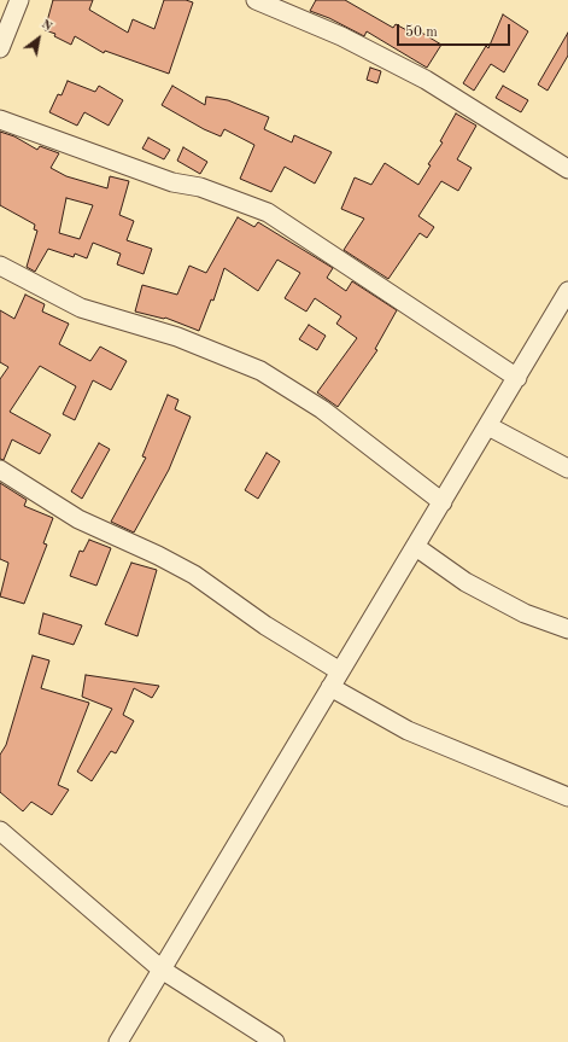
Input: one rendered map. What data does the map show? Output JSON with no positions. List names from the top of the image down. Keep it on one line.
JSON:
{"scale_bar":"50 m","north":"top right"}
